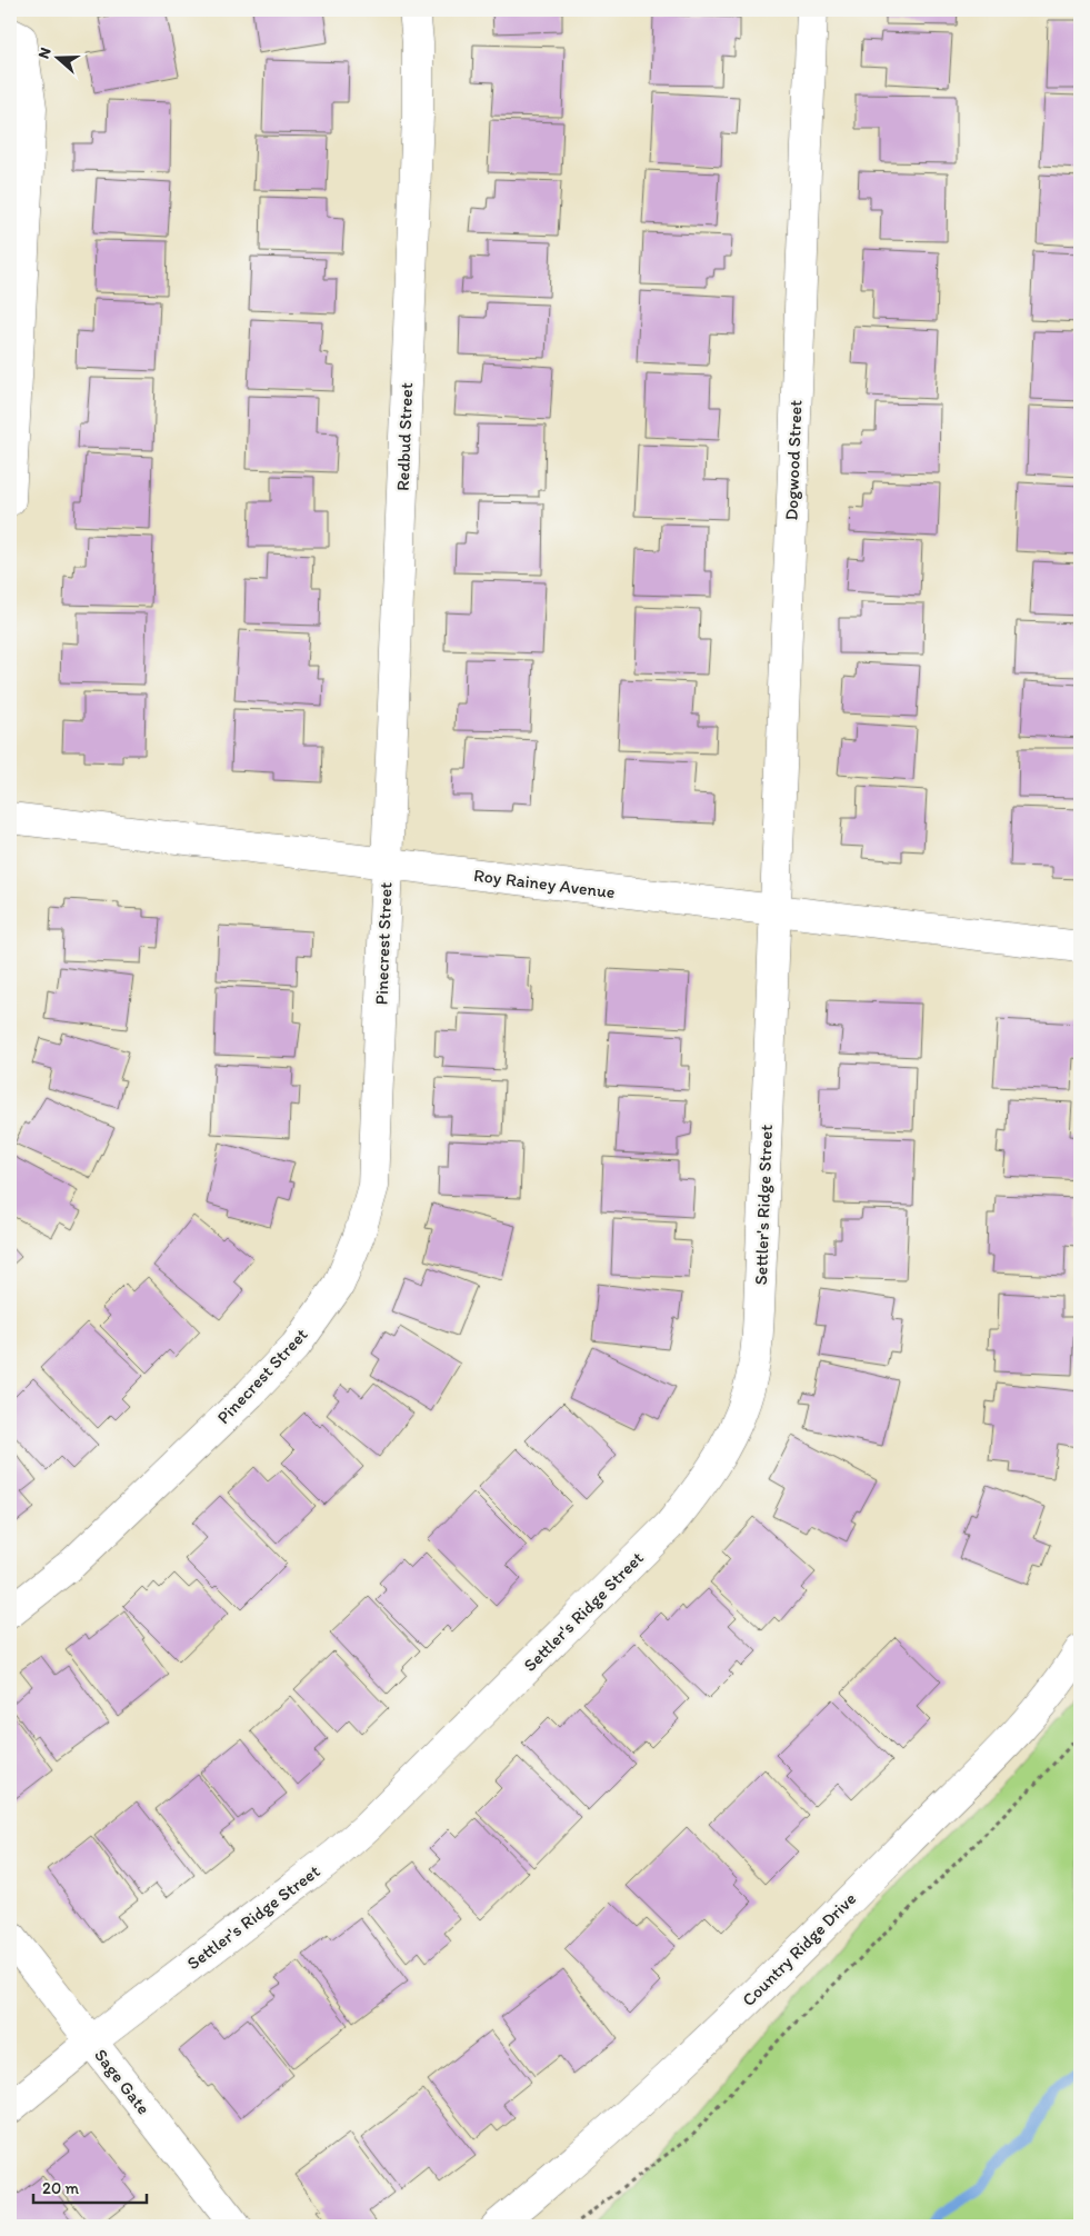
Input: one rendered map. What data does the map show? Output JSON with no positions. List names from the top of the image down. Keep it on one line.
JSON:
{"streets":{"street":["Redbud Street","Dogwood Street","Roy Rainey Avenue","Pinecrest Street","Settler's Ridge Street","Country Ridge Drive","Sage Gate"]},"crossings":[["Redbud Street","Roy Rainey Avenue"],["Redbud Street","Pinecrest Street"],["Dogwood Street","Roy Rainey Avenue"],["Dogwood Street","Settler's Ridge Street"],["Roy Rainey Avenue","Pinecrest Street"],["Roy Rainey Avenue","Settler's Ridge Street"],["Settler's Ridge Street","Sage Gate"]],"scale_bar":"20 m","north":"left"}
